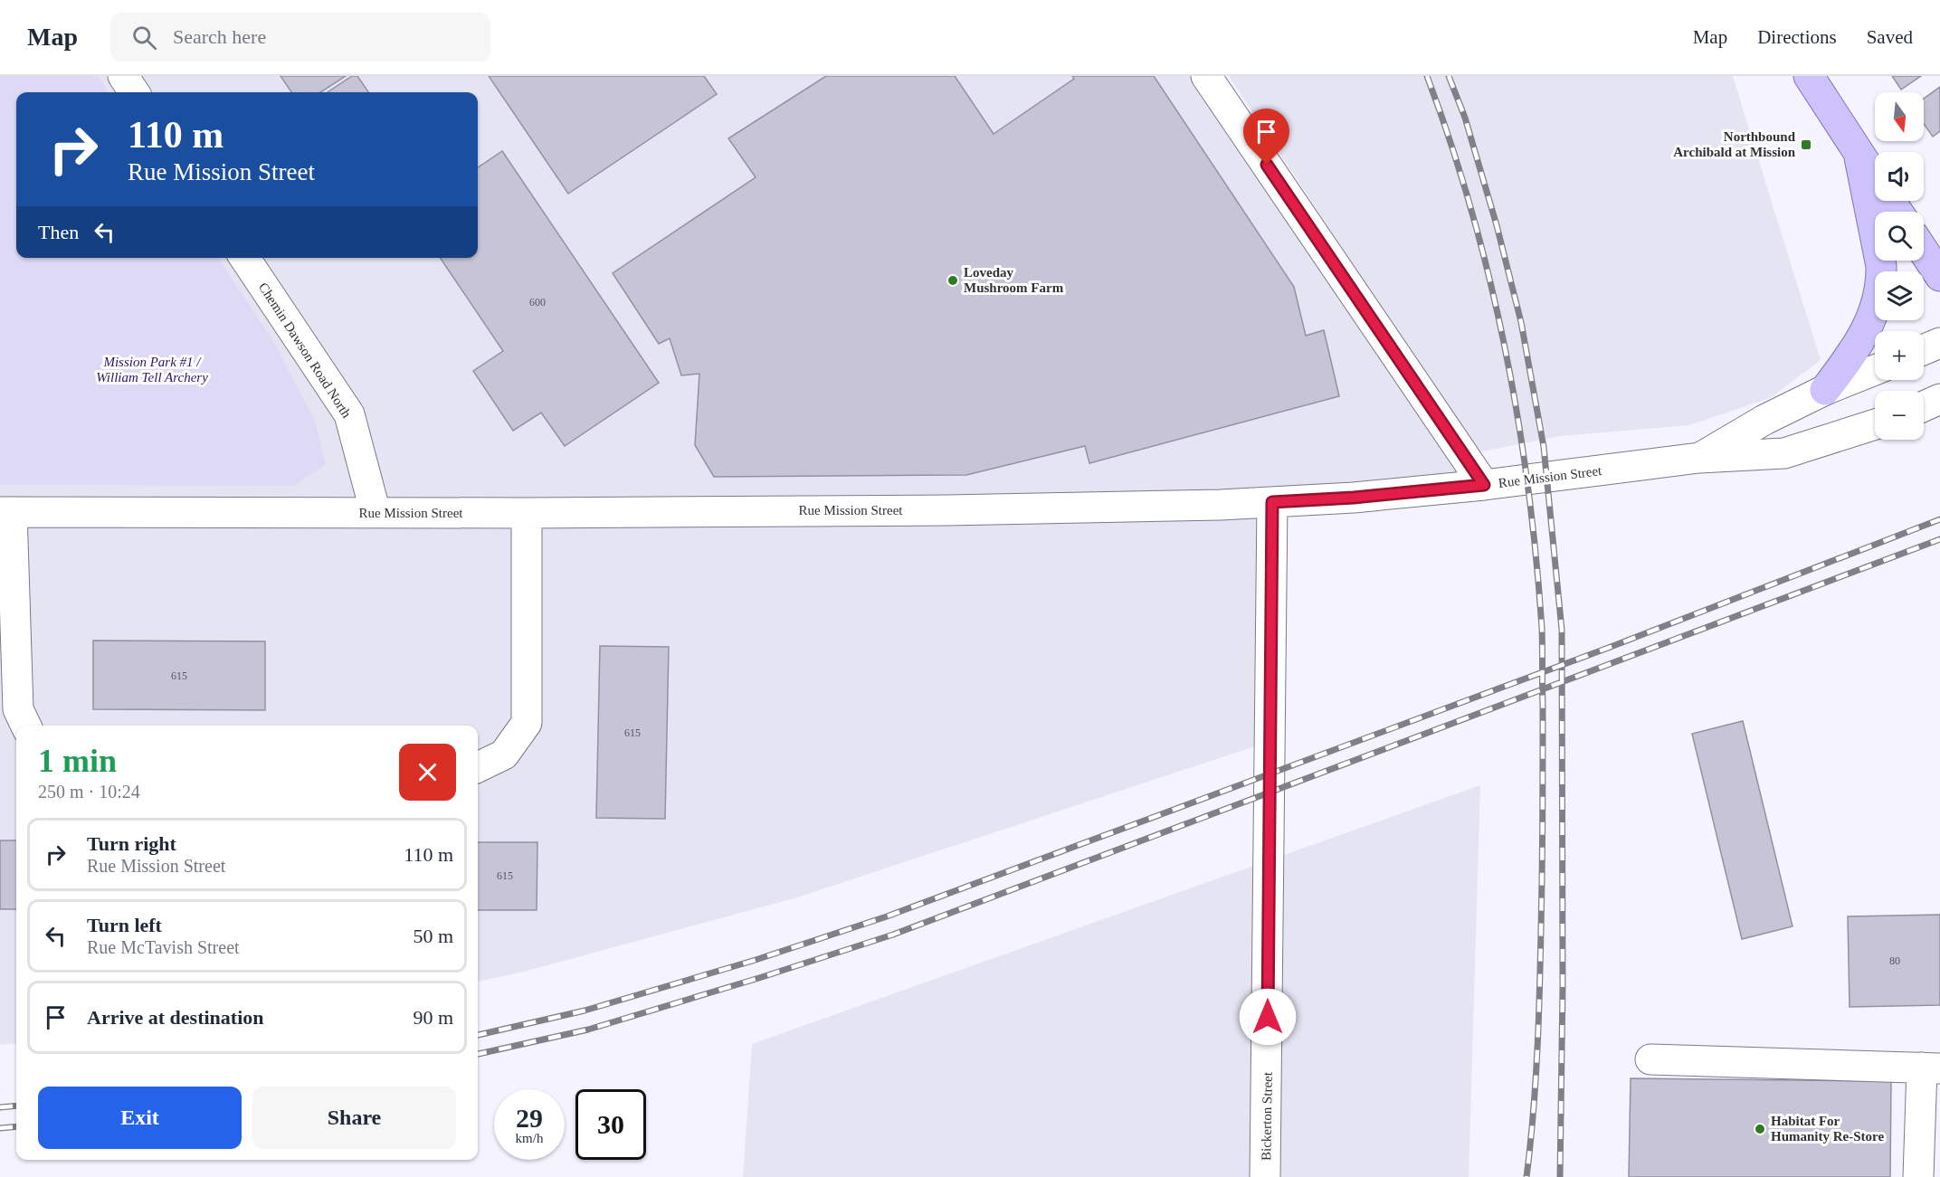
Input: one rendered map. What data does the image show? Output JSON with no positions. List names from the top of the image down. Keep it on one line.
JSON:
{"streets":{"street":["Chemin Dawson Road North","Rue Mission Street","Bickerton Street"]},"crossings":[["Chemin Dawson Road North","Rue Mission Street"],["Rue Mission Street","Bickerton Street"]],"parks":["Mission Park #1 / William Tell Archery"],"places":{"transit":["Northbound Archibald at Mission"],"other":["Loveday Mushroom Farm","Habitat For Humanity Re-Store"]},"house_numbers":["600","615","615","615","80"],"north":"bottom","page":{"header":"Map","search":"Search here","nav":["Map","Directions","Saved"],"map_buttons":["+","−"],"turn":["110 m","Rue Mission Street"],"then":"Then","heading":["1 min","250 m · 10:24"],"list":[{"name":"Turn right","note":"Rue Mission Street","value":"110 m"},{"name":"Turn left","note":"Rue McTavish Street","value":"50 m"},{"name":"Arrive at destination","value":"90 m"}],"buttons":["Exit","Share"],"speed":"29 km/h","limit":"30"}}
